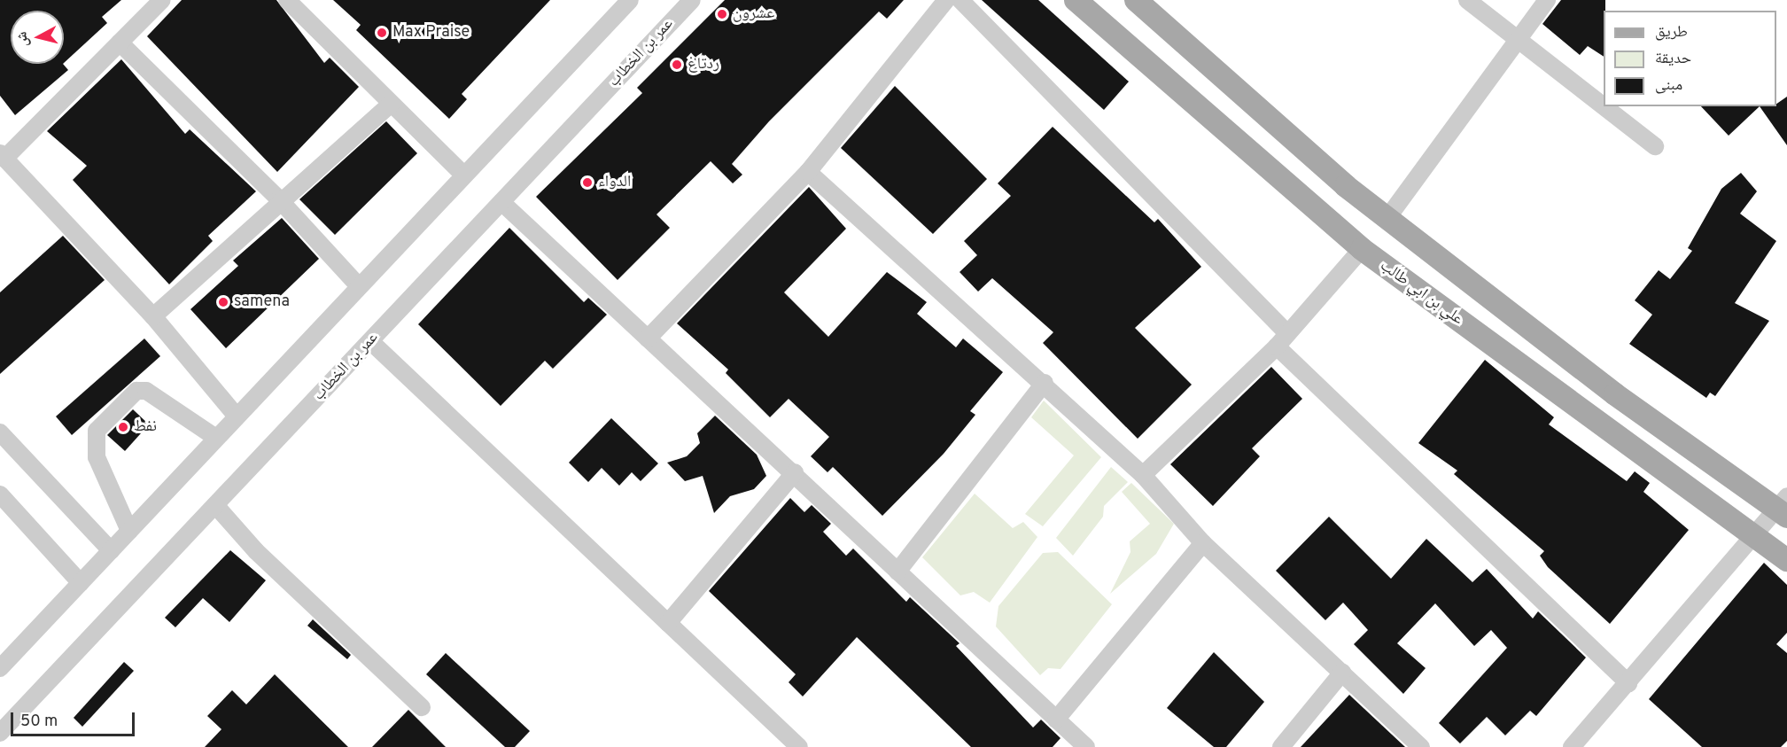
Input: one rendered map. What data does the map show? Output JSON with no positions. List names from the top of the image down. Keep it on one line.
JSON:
{"streets":{"main road":["علي بن ابي طالب"],"street":["عمر بن الخطاب"]},"places":["عشرون","Max Praise","ردتاغ","الدواء","samena","نفط"],"legend":["طريق","حديقة","مبنى"],"scale_bar":"50 m","north":"left"}
